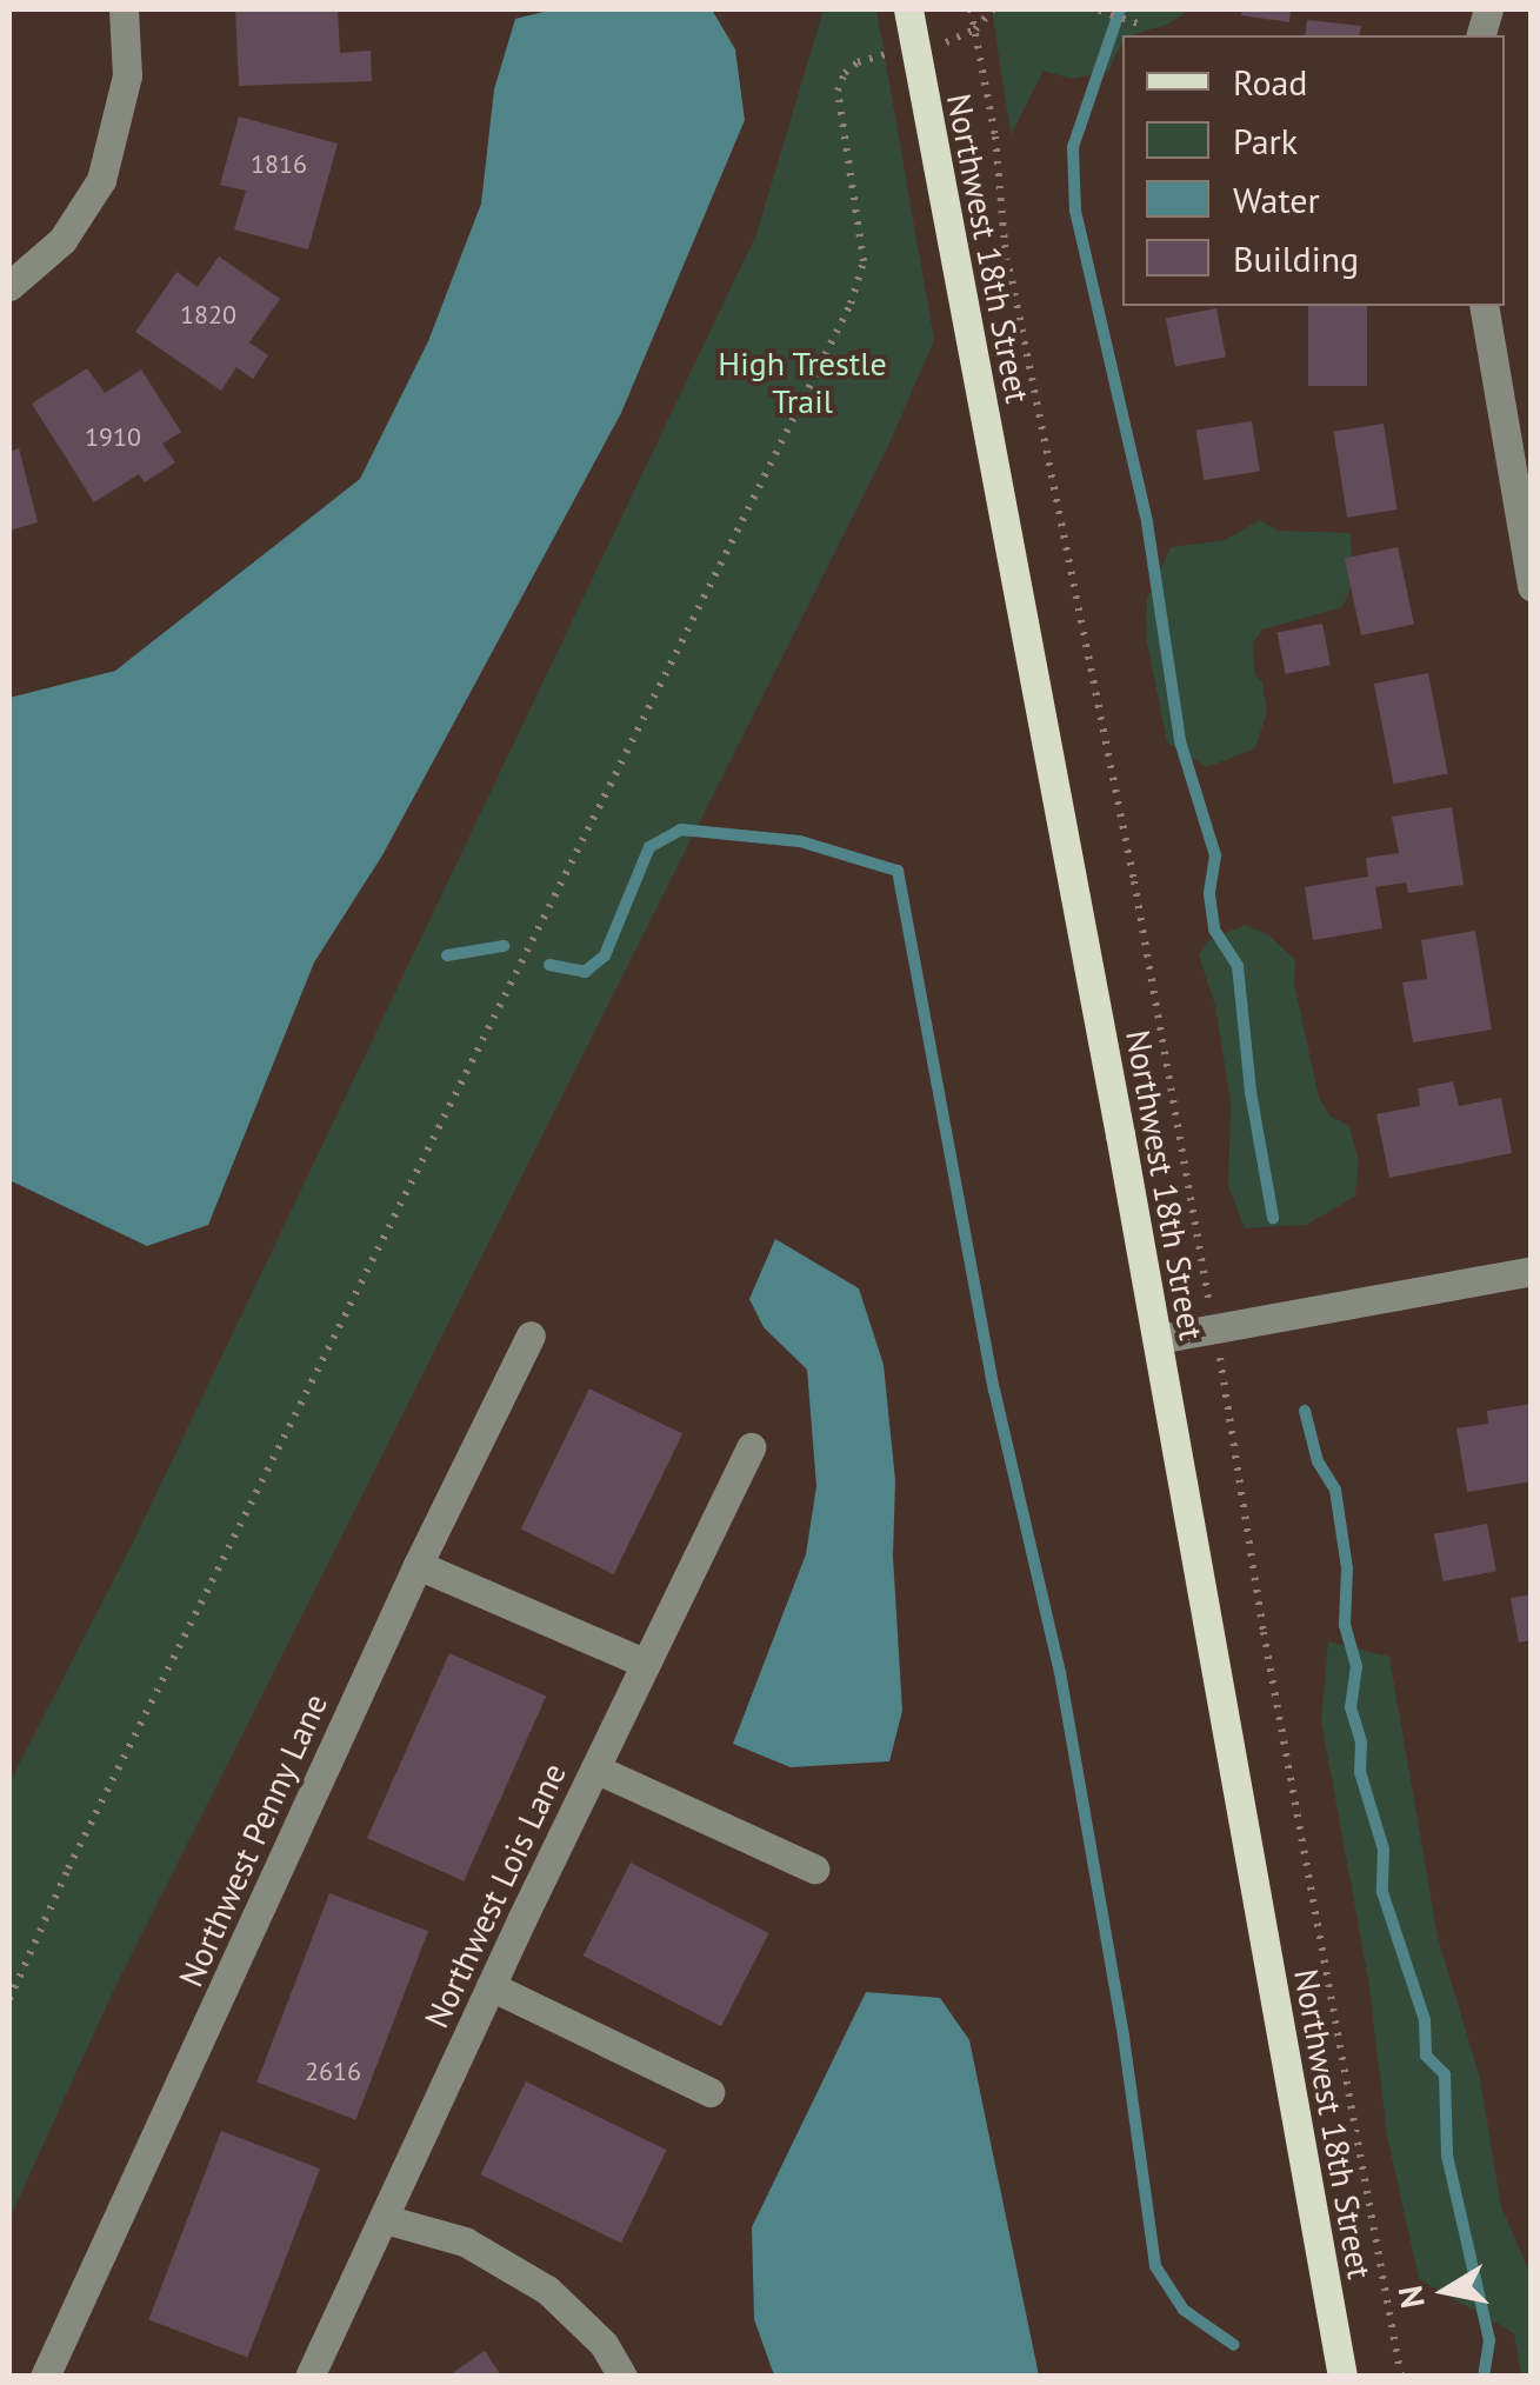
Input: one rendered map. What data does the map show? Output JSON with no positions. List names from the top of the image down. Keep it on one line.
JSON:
{"streets":{"main road":["Northwest 18th Street"],"street":["Northwest Penny Lane","Northwest Lois Lane"]},"parks":["High Trestle Trail"],"house_numbers":["1816","1820","1910","2616"],"legend":["Road","Park","Water","Building"],"north":"left"}
